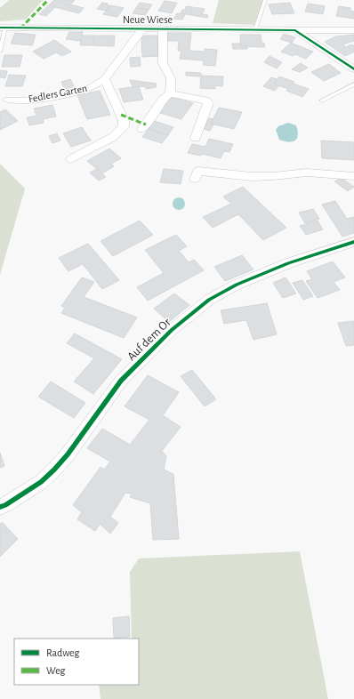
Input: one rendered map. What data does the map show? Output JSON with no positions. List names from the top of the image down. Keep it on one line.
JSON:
{"streets":{"street":["Neue Wiese","Fedlers Garten","Auf dem Or"]},"crossings":[["Neue Wiese","Fedlers Garten"]],"legend":["Radweg","Weg"]}
